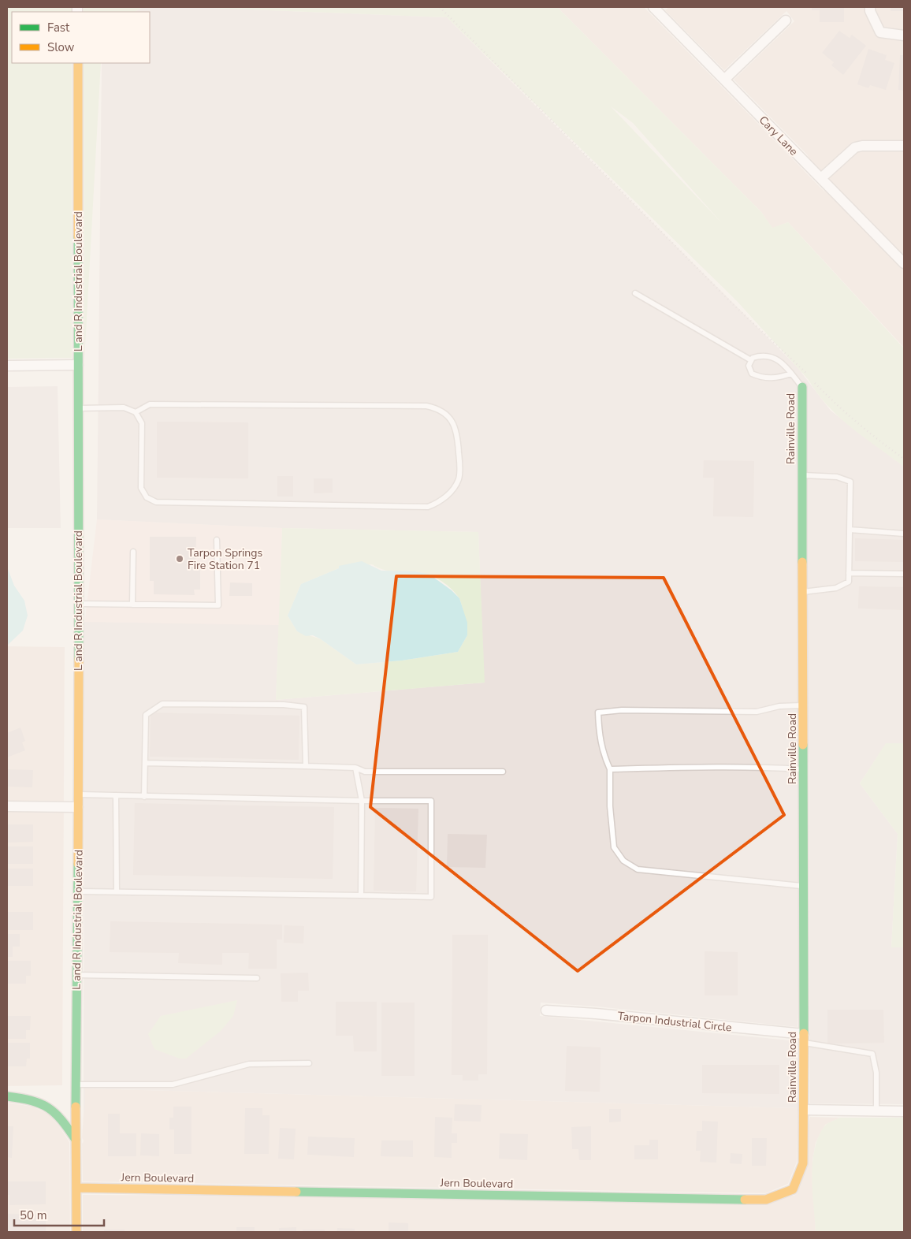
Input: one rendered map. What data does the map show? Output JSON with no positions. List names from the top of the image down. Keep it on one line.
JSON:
{"streets":{"street":["Cary Lane","L and R Industrial Boulevard","Rainville Road","Tarpon Industrial Circle","Jern Boulevard"]},"crossings":[["L and R Industrial Boulevard","Jern Boulevard"],["Rainville Road","Tarpon Industrial Circle"],["Rainville Road","Jern Boulevard"]],"places":["Tarpon Springs Fire Station 71"],"legend":["Fast","Slow"],"scale_bar":"50 m"}
